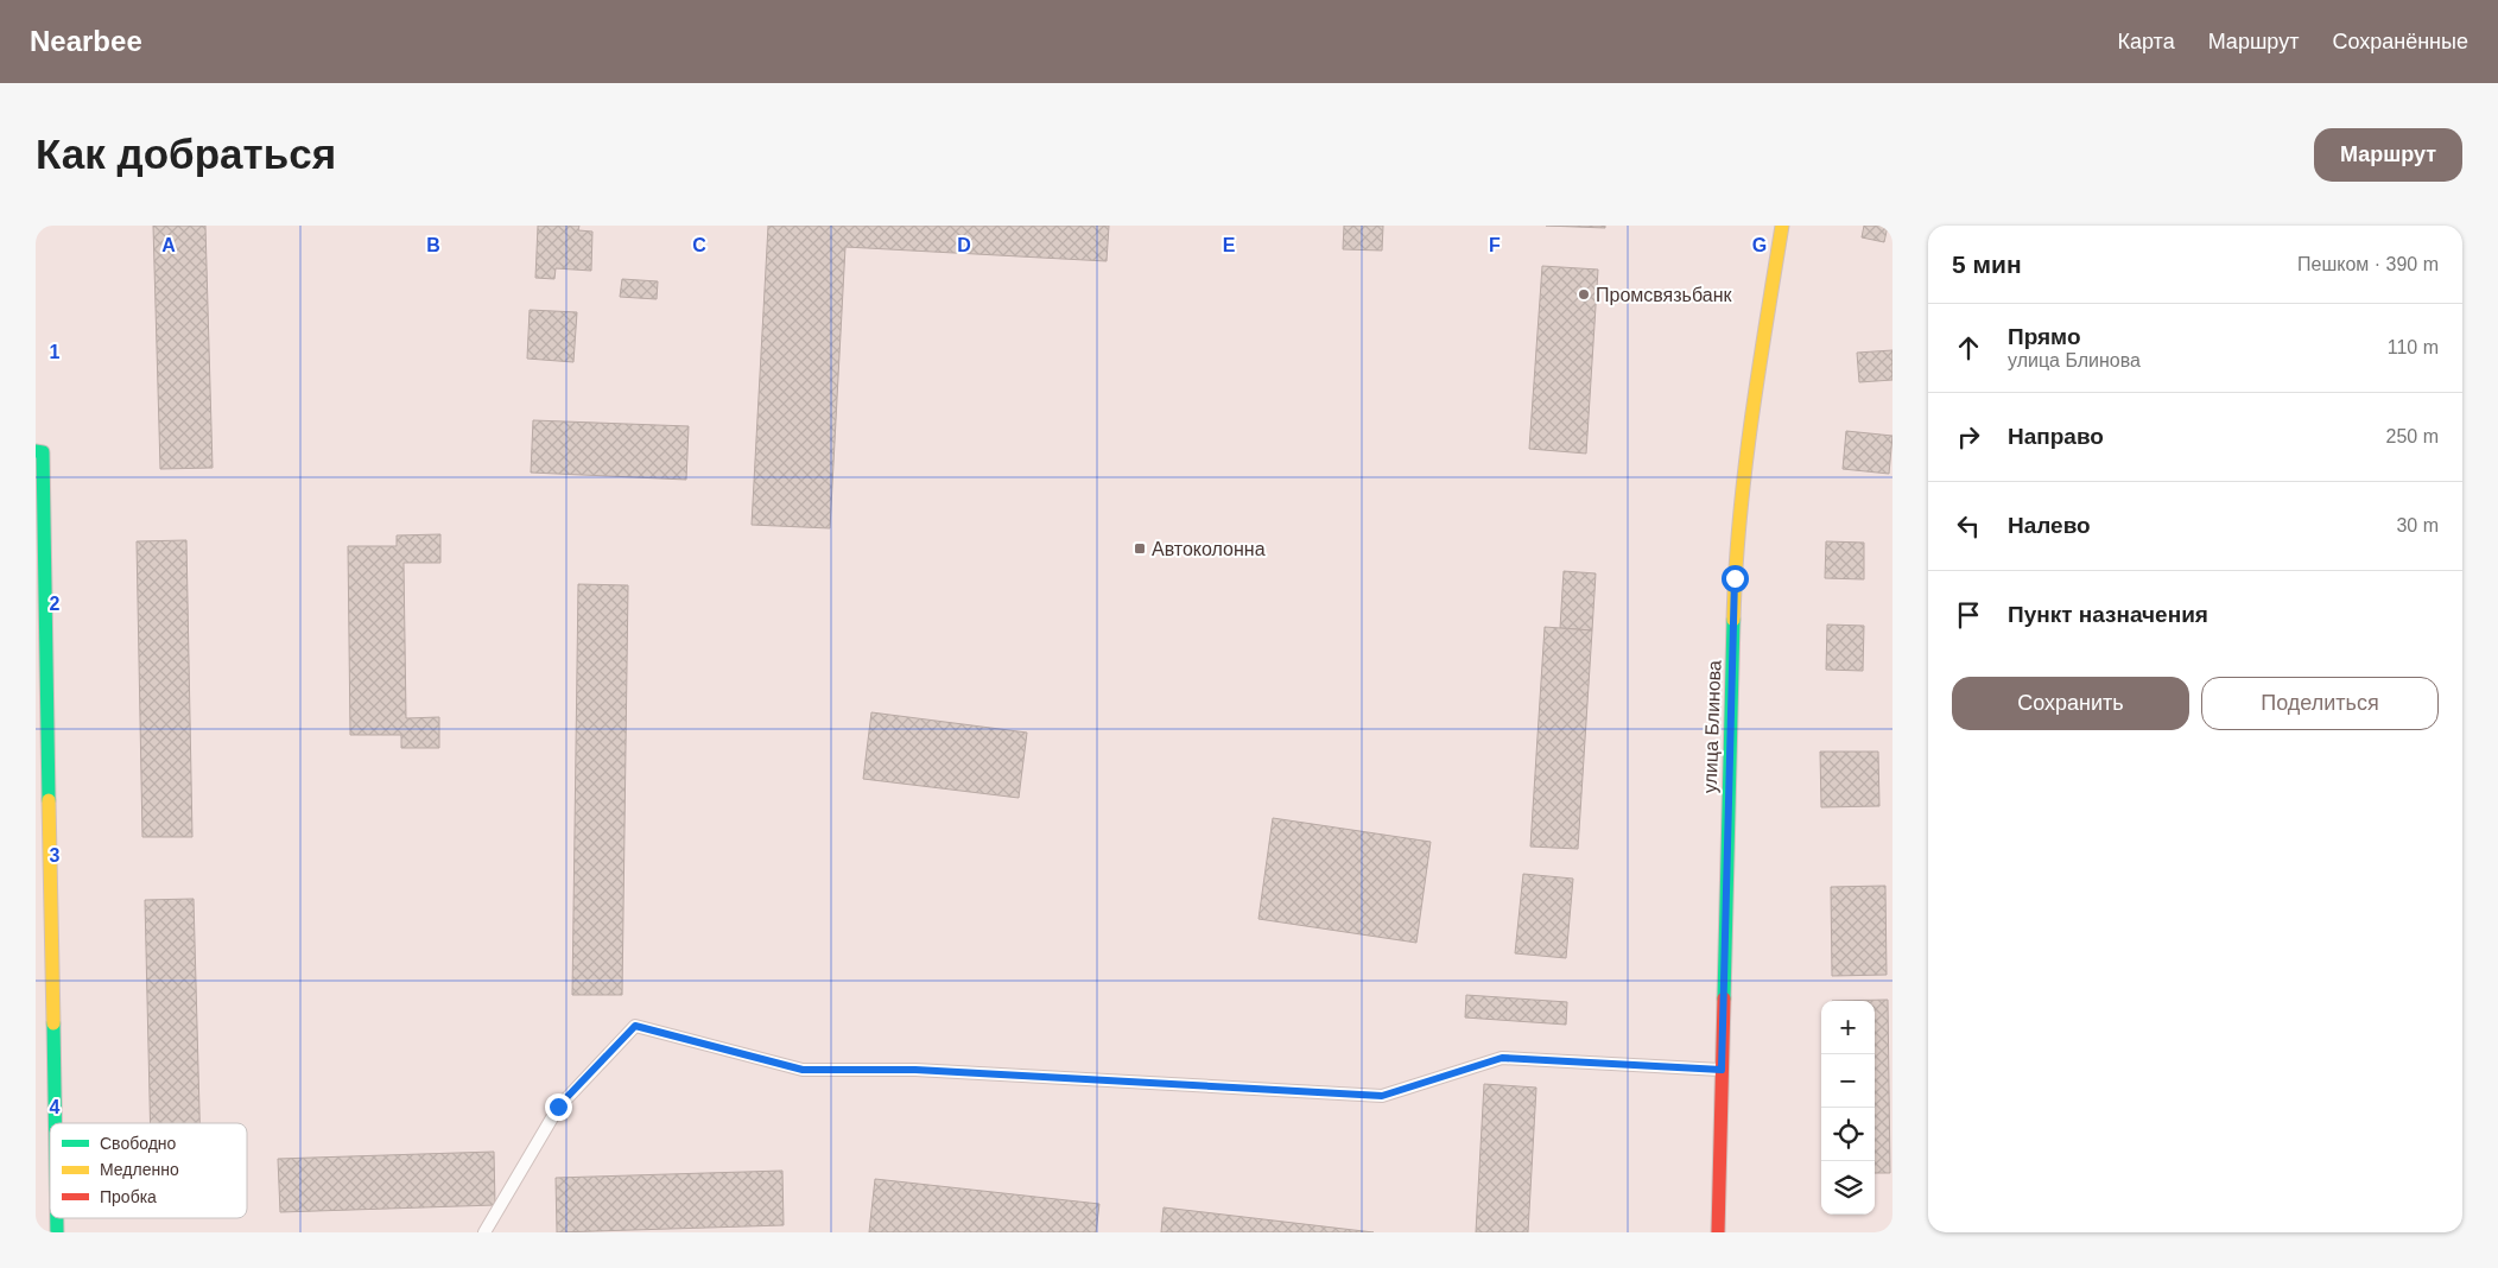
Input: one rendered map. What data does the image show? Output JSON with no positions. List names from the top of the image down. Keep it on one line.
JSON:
{"streets":{"main road":["улица Блинова"]},"places":{"other":["Промсвязьбанк"],"transit":["Автоколонна"]},"legend":["Свободно","Медленно","Пробка"],"page":{"header":"Nearbee","nav":["Карта","Маршрут","Сохранённые"],"buttons":["Маршрут",["Сохранить","Поделиться"]],"title":"Как добраться","heading":["5 мин","Пешком · 390 m"],"list":[["Прямо","улица Блинова","110 m"],["Направо","250 m"],["Налево","30 m"],"Пункт назначения"],"map_buttons":["+","−"]},"grid":{"columns":["A","B","C","D","E","F","G"],"rows":["1","2","3","4"]}}
